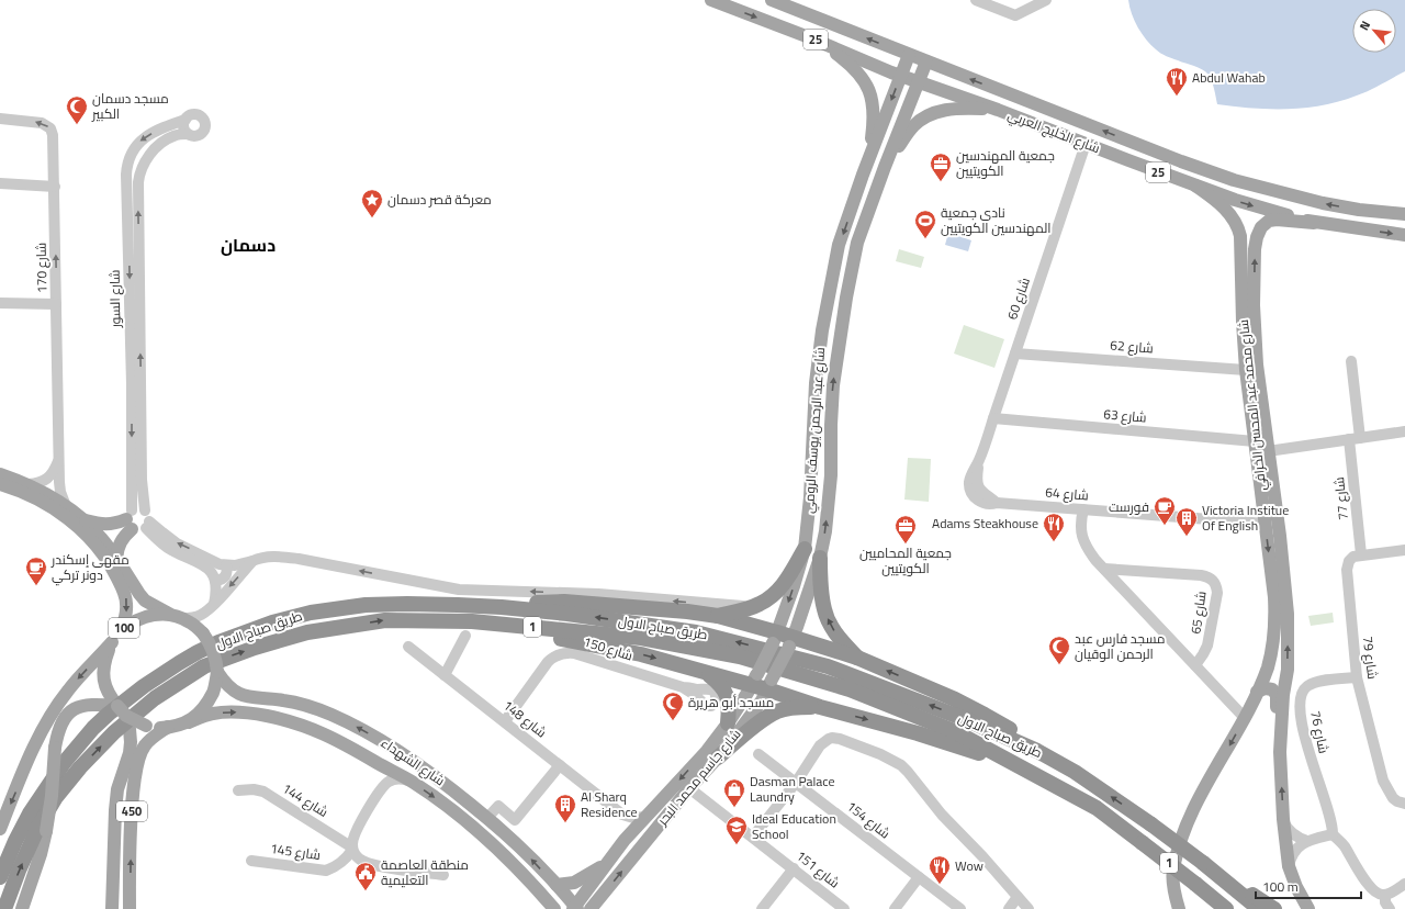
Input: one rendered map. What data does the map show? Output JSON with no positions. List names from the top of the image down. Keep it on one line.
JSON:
{"streets":{"highway":["1","طريق صباح الاول"],"main road":["25","شارع الخليج العربي","شارع محمد عبد المحسن الخرافي","شارع عبد الرحمن يوسف الرومي","100","شارع الشهداء","شارع جاسم محمد البحر","450"],"street":["شارع 170","شارع السور","شارع 60","شارع 62","شارع 63","شارع 64","شارع 77","شارع 65","شارع 150","شارع 79","شارع 148","شارع 76","شارع 144","شارع 154","شارع 145","شارع 151"]},"crossings":[["شارع الخليج العربي","شارع 60"],["شارع الخليج العربي","شارع محمد عبد المحسن الخرافي"],["شارع الخليج العربي","شارع عبد الرحمن يوسف الرومي"],["شارع 170","100"],["شارع 60","شارع 62"],["شارع 60","شارع 63"],["شارع 60","شارع 64"],["شارع 62","شارع محمد عبد المحسن الخرافي"],["شارع محمد عبد المحسن الخرافي","شارع 63"],["شارع محمد عبد المحسن الخرافي","شارع 64"],["شارع محمد عبد المحسن الخرافي","شارع 65"],["شارع عبد الرحمن يوسف الرومي","شارع جاسم محمد البحر"],["شارع 64","شارع 65"],["شارع 77","شارع 79"],["100","شارع الشهداء"],["100","450"],["شارع 150","شارع 148"],["شارع 79","شارع 76"],["شارع الشهداء","شارع جاسم محمد البحر"],["شارع الشهداء","450"],["شارع جاسم محمد البحر","شارع 151"],["شارع 144","شارع 145"]],"one_way":["شارع 170"],"districts":["دسمان"],"places":{"restaurant":["Abdul Wahab","Adams Steakhouse","Wow"],"mosque":["مسجد دسمان الكبير","مسجد فارس عبد الرحمن الوقيان","مسجد أبو هريرة"],"office":["جمعية المهندسين الكويتيين","جمعية المحاميين الكويتيين"],"place":["معركة قصر دسمان"],"sports":["نادي جمعية المهندسين الكويتيين"],"cafe":["فورست","مقهى إسكندر دونر تركي"],"building":["Victoria Institue Of English","Al Sharq Residence"],"shop":["Dasman Palace Laundry"],"school or university":["Ideal Education School"],"public building":["منطقة العاصمة التعليمية"]},"scale_bar":"100 m","north":"top left"}
